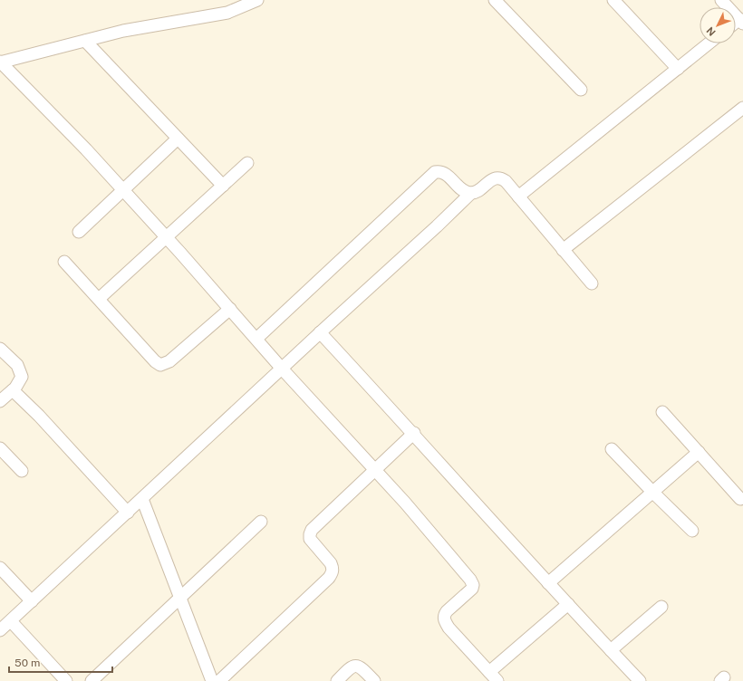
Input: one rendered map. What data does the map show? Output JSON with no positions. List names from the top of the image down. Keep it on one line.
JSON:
{"scale_bar":"50 m","north":"bottom left"}
